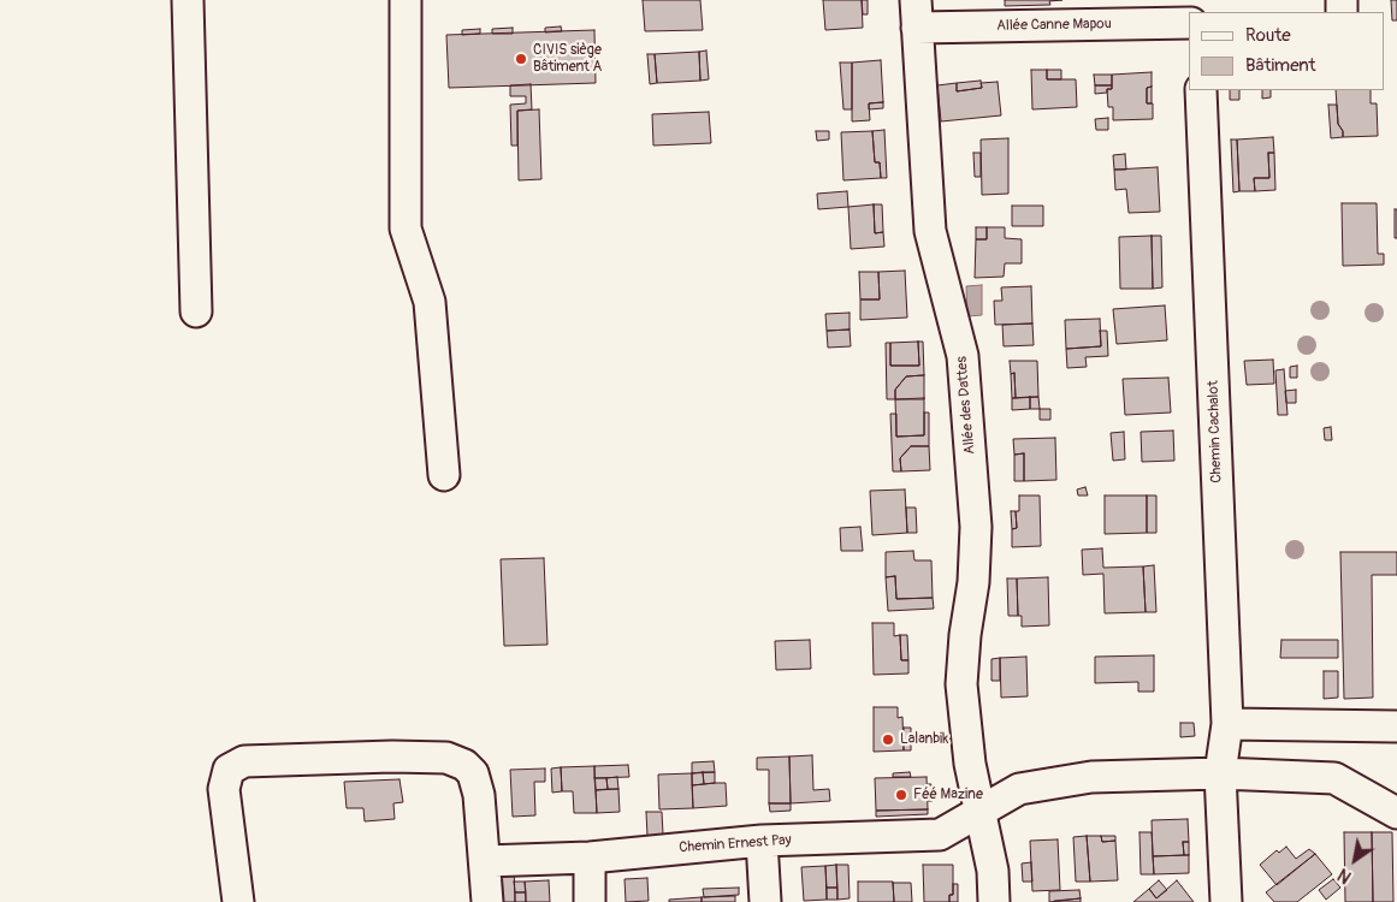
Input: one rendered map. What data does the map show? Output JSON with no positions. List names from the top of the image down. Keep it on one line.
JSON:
{"streets":{"street":["Allée Canne Mapou","Allée des Dattes","Chemin Cachalot","Chemin Ernest Pay"]},"crossings":[["Allée Canne Mapou","Allée des Dattes"],["Allée des Dattes","Chemin Ernest Pay"]],"places":["CIVIS siège Bâtiment A","Lalanbik","Féé Mazine"],"legend":["Route","Bâtiment"],"north":"bottom left"}
